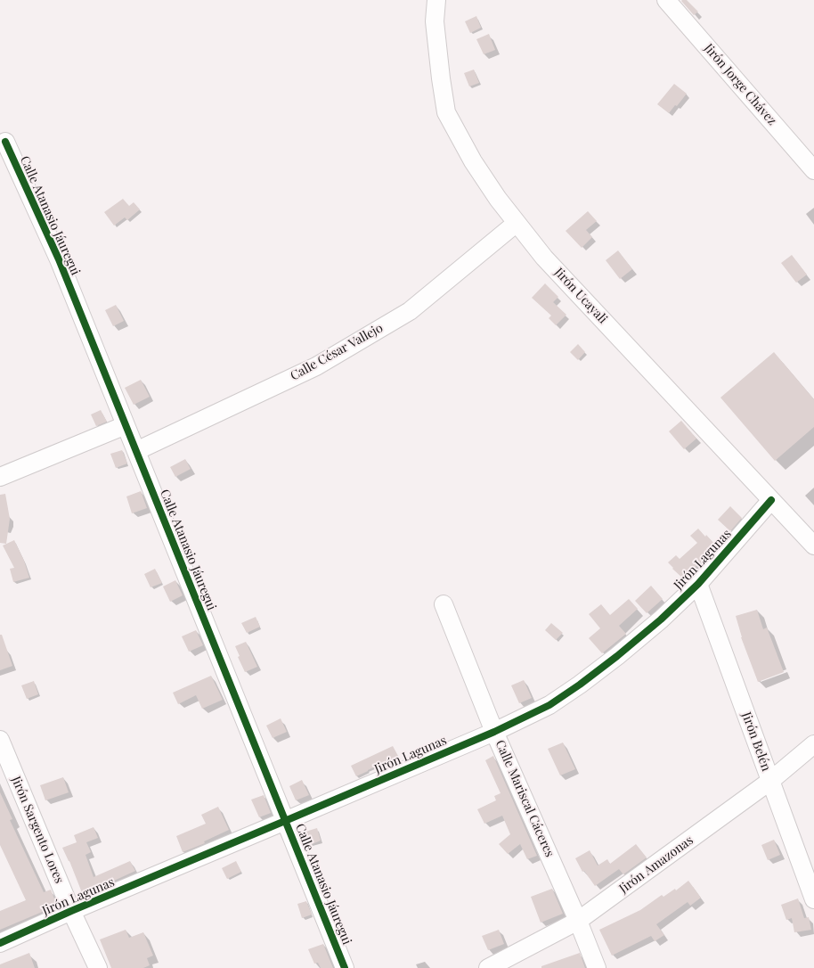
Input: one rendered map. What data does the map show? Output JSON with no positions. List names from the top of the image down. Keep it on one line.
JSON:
{"streets":{"street":["Jirón Jorge Chávez","Calle Atanasio Jáuregui","Jirón Ucayali","Calle César Vallejo","Jirón Lagunas","Jirón Belén","Calle Mariscal Cáceres","Jirón Sargento Lores","Jirón Amazonas"]},"crossings":[["Calle Atanasio Jáuregui","Calle César Vallejo"],["Calle Atanasio Jáuregui","Jirón Lagunas"],["Jirón Ucayali","Calle César Vallejo"],["Jirón Ucayali","Jirón Lagunas"],["Jirón Lagunas","Jirón Belén"],["Jirón Lagunas","Calle Mariscal Cáceres"],["Jirón Lagunas","Jirón Sargento Lores"],["Jirón Belén","Jirón Amazonas"],["Calle Mariscal Cáceres","Jirón Amazonas"]]}
